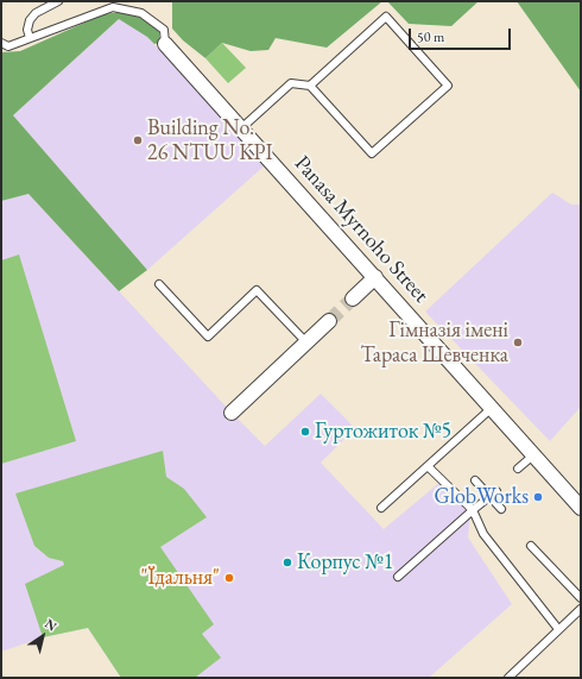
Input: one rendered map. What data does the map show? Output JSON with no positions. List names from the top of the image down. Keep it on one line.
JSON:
{"streets":{"street":["Panasa Myrnoho Street"]},"places":["Building No. 26 NTUU KPI","Гімназія імені Тараса Шевченка","Гуртожиток №5","GlobWorks","Корпус №1","\"Їдальня\""],"scale_bar":"50 m","north":"top right"}
